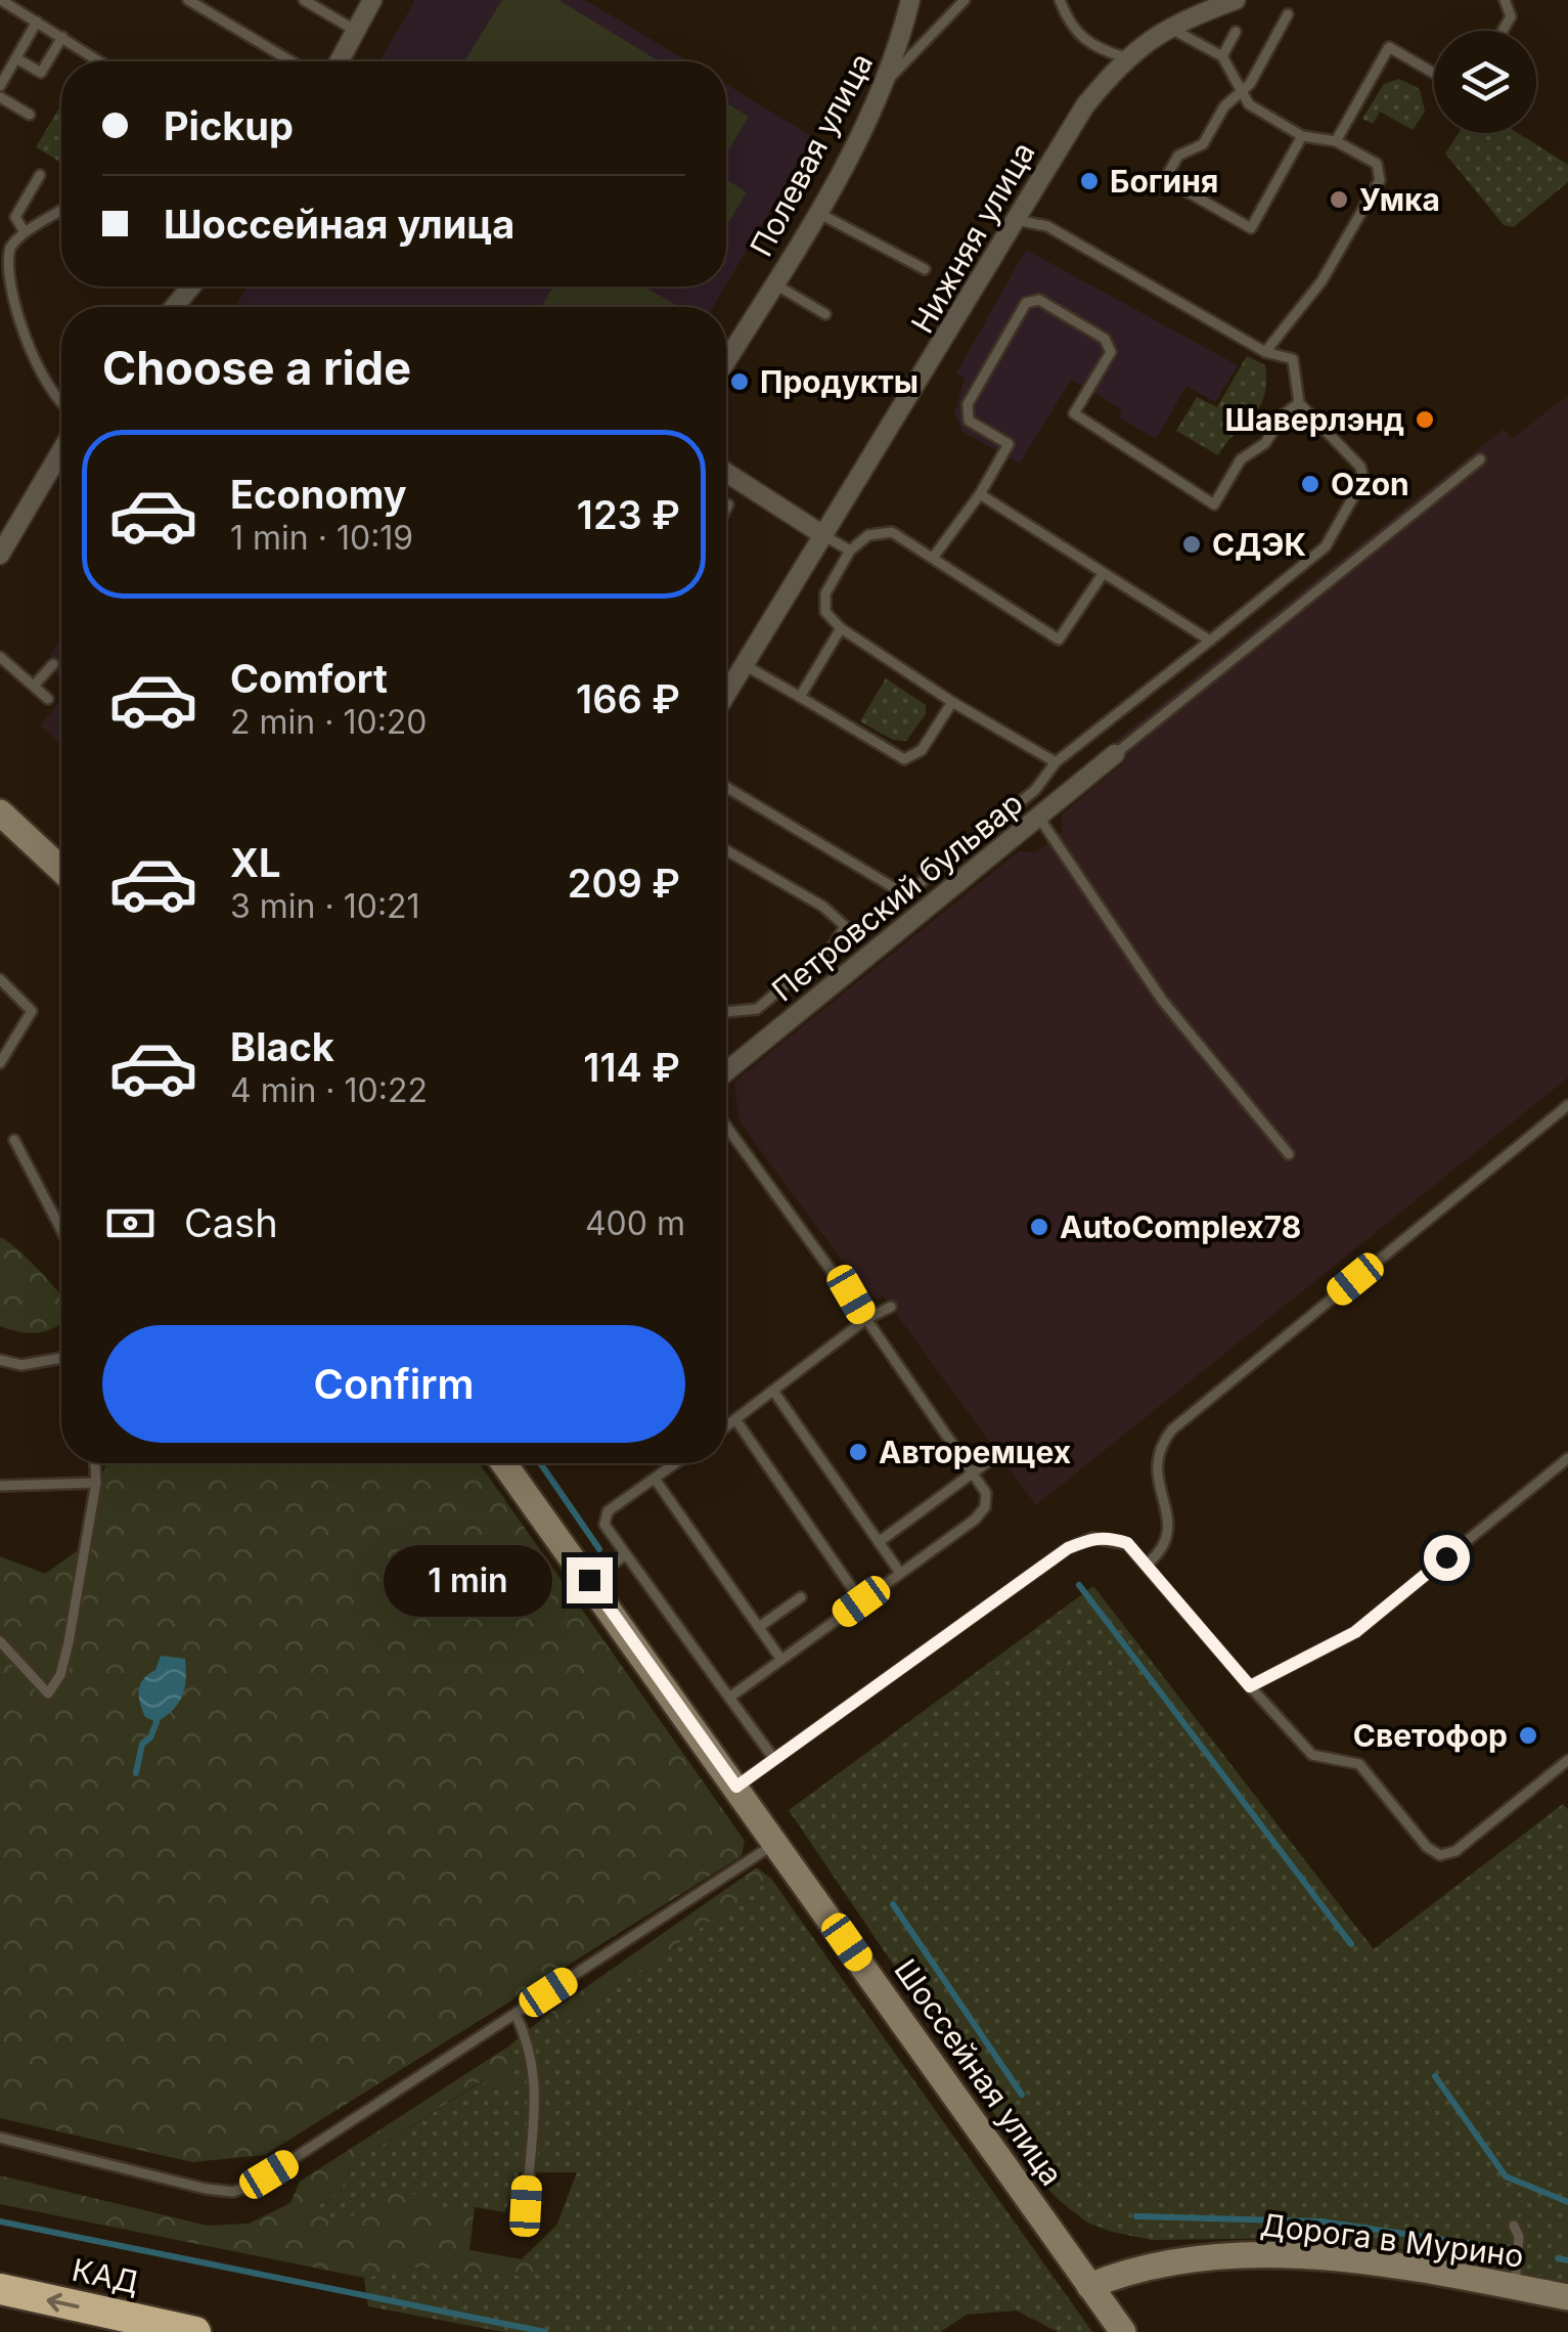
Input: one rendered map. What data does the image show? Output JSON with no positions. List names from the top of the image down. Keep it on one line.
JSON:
{"streets":{"highway":["КАД"],"main road":["Шоссейная улица","Дорога в Мурино"],"street":["Полевая улица","Нижняя улица","Петровский бульвар"]},"crossings":[["Шоссейная улица","Дорога в Мурино"]],"one_way":["КАД"],"places":["Богиня","Умка","Продукты","Шаверлэнд","Ozon","СДЭК","AutoComplex78","Авторемцех","Светофор"],"page":{"banner":["Pickup","Шоссейная улица"],"heading":"Choose a ride","list":[{"name":"Economy","note":"1 min · 10:19","value":"123 ₽"},{"name":"Comfort","note":"2 min · 10:20","value":"166 ₽"},{"name":"XL","note":"3 min · 10:21","value":"209 ₽"},{"name":"Black","note":"4 min · 10:22","value":"114 ₽"}],"pay":["Cash","400 m"],"buttons":"Confirm","bubble":"1 min"}}
